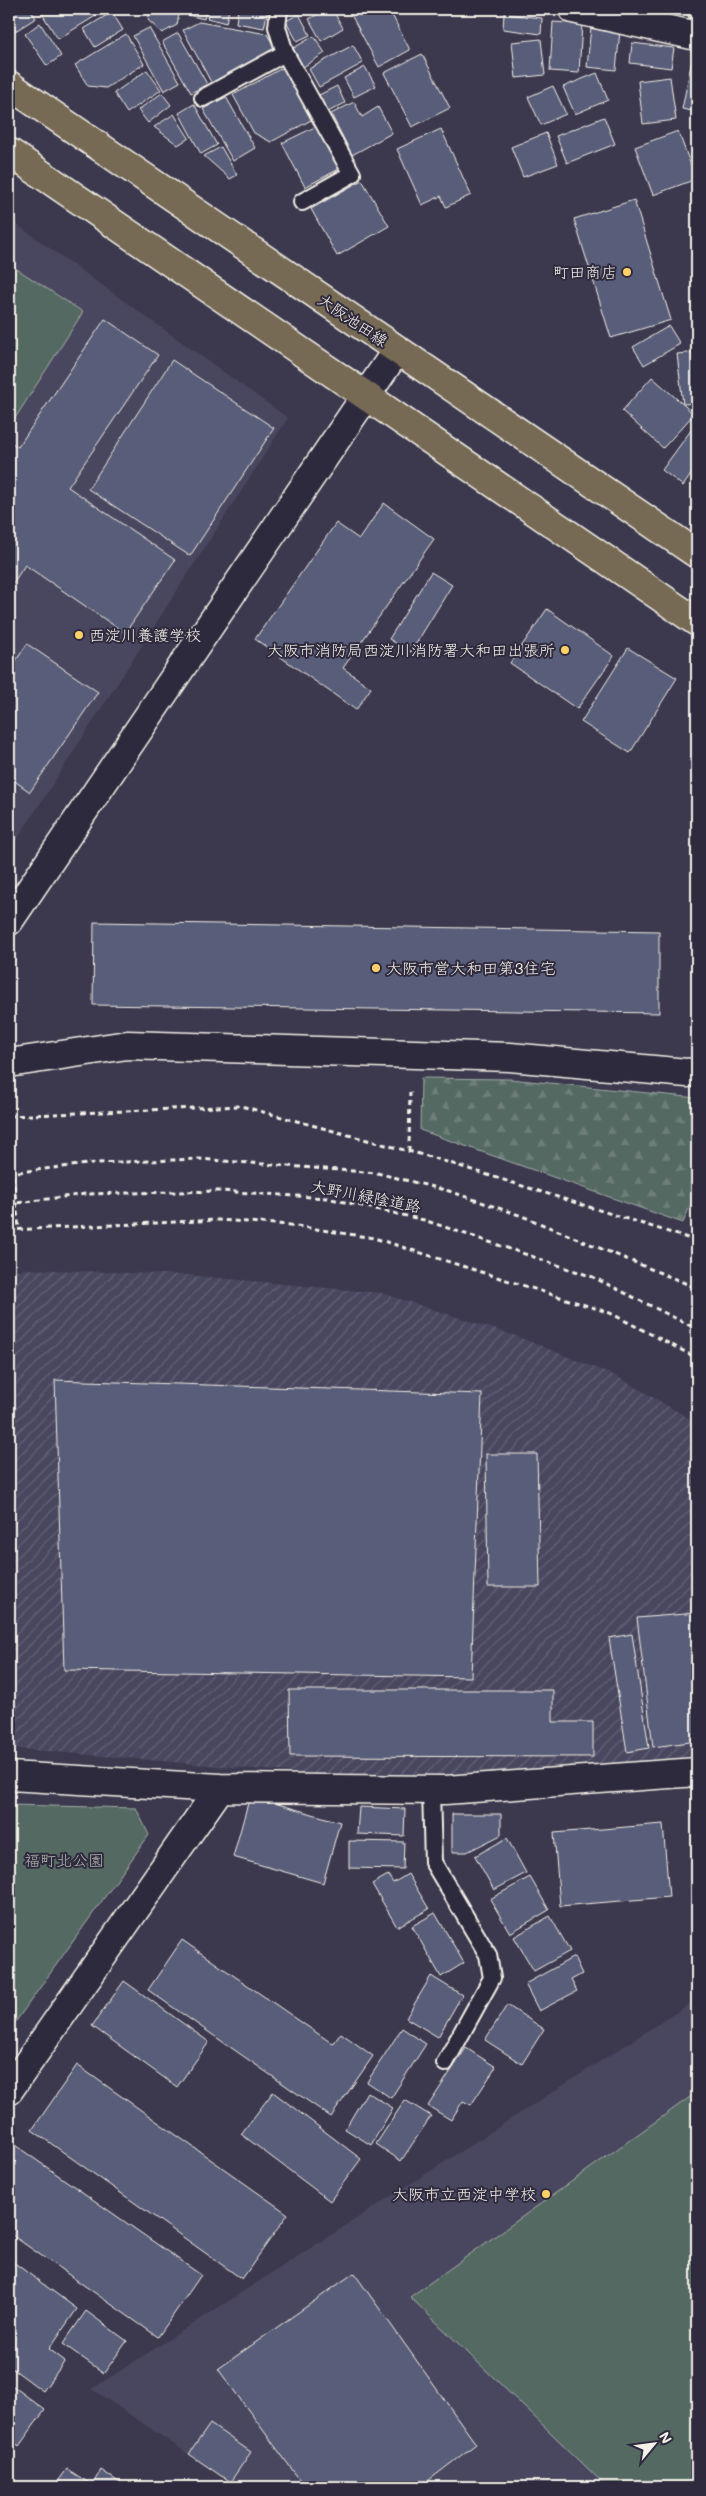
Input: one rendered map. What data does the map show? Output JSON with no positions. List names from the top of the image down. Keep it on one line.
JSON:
{"streets":{"main road":["大阪池田線"],"path":["大野川緑陰道路"]},"parks":["福町北公園"],"places":["町田商店","西淀川養護学校","大阪市消防局西淀川消防署大和田出張所","大阪市営大和田第3住宅","大阪市立西淀中学校"],"north":"top right"}
